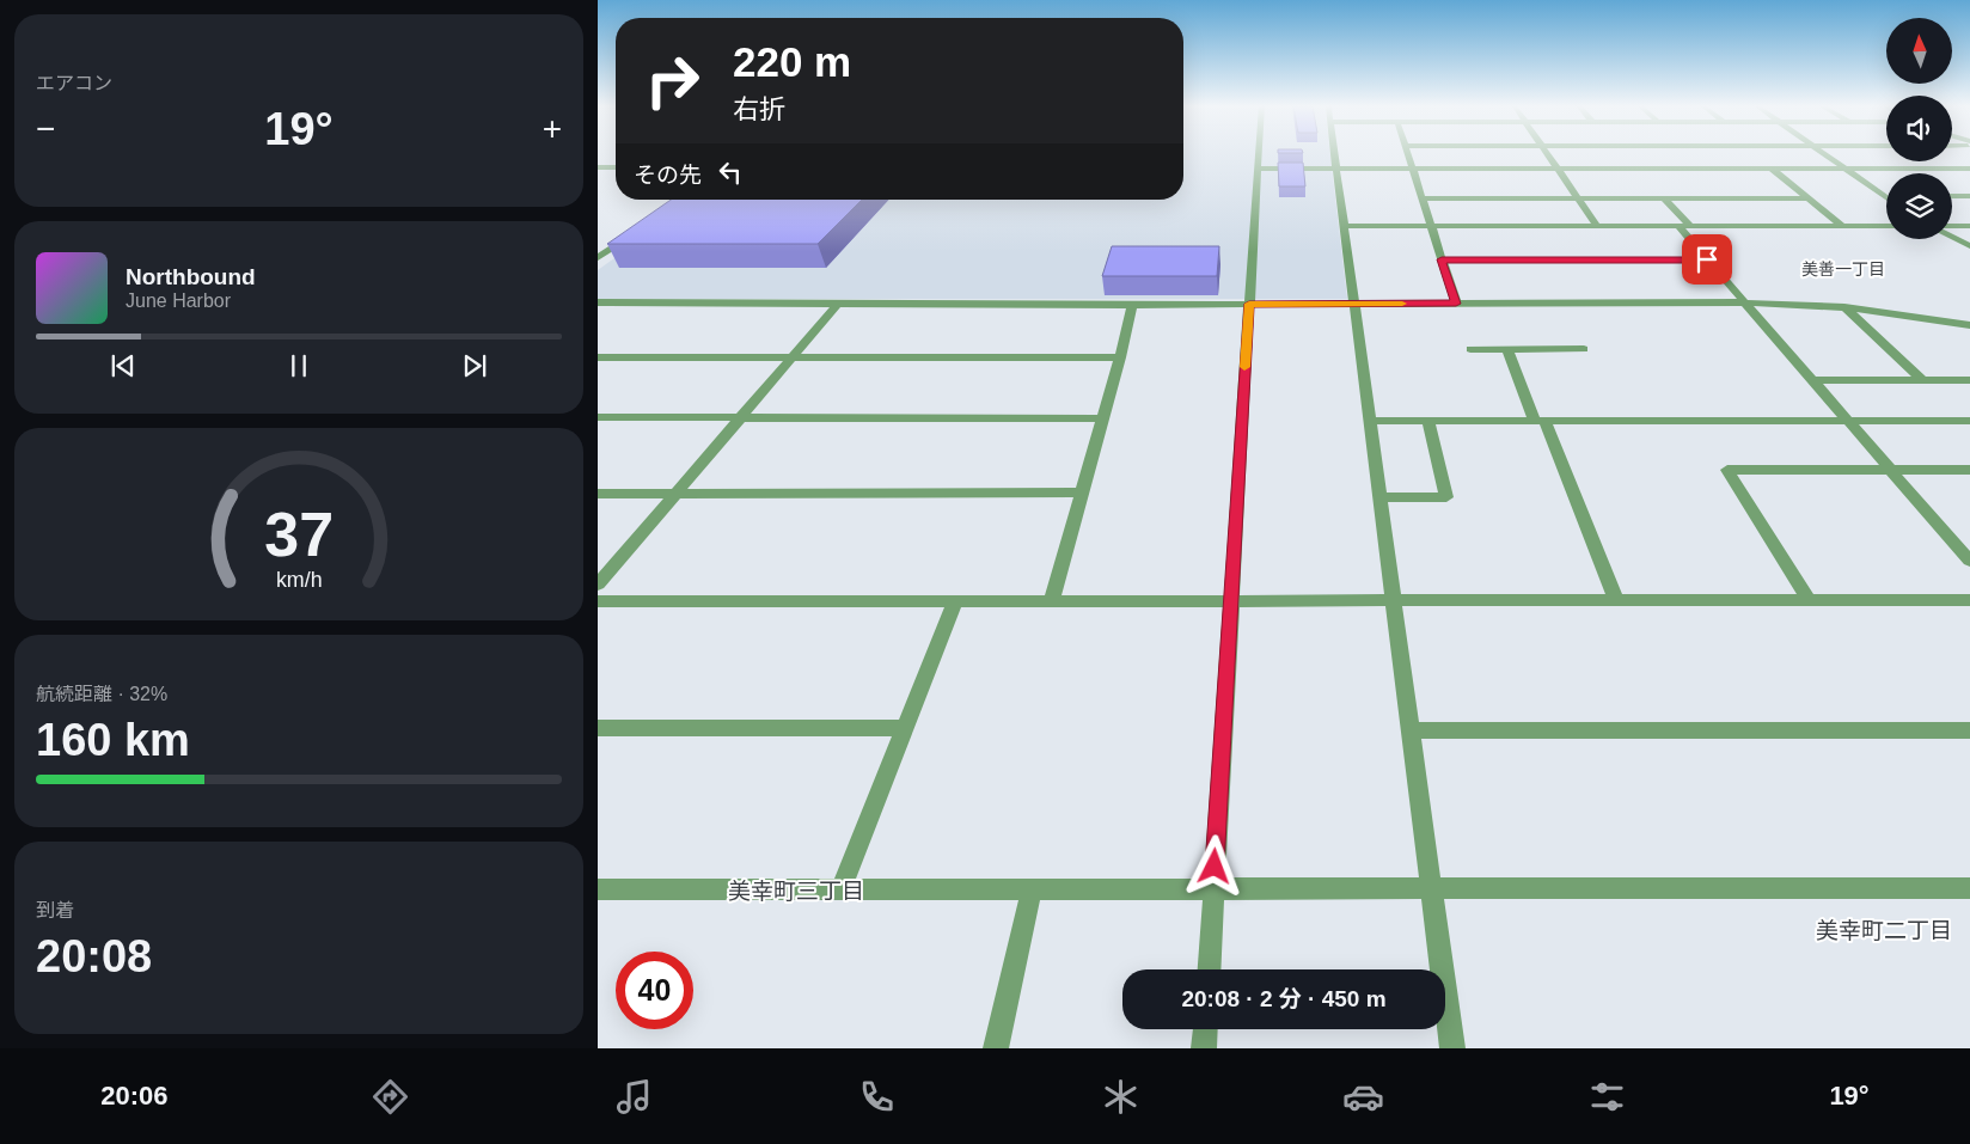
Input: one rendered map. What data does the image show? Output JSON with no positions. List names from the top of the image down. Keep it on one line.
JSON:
{"districts":["美善一丁目","美幸町三丁目","美幸町二丁目"],"north":"top","page":{"tile":["エアコン",["航続距離 · 32%","160 km"],["到着","20:08"]],"turn":["220 m","右折"],"heat":["−","19°","+"],"then":"その先","song":["Northbound","June Harbor"],"limit":"40","trip":"20:08 · 2 分 · 450 m","tabs":["20:06","19°"],"gauge":["37","km/h"]}}
